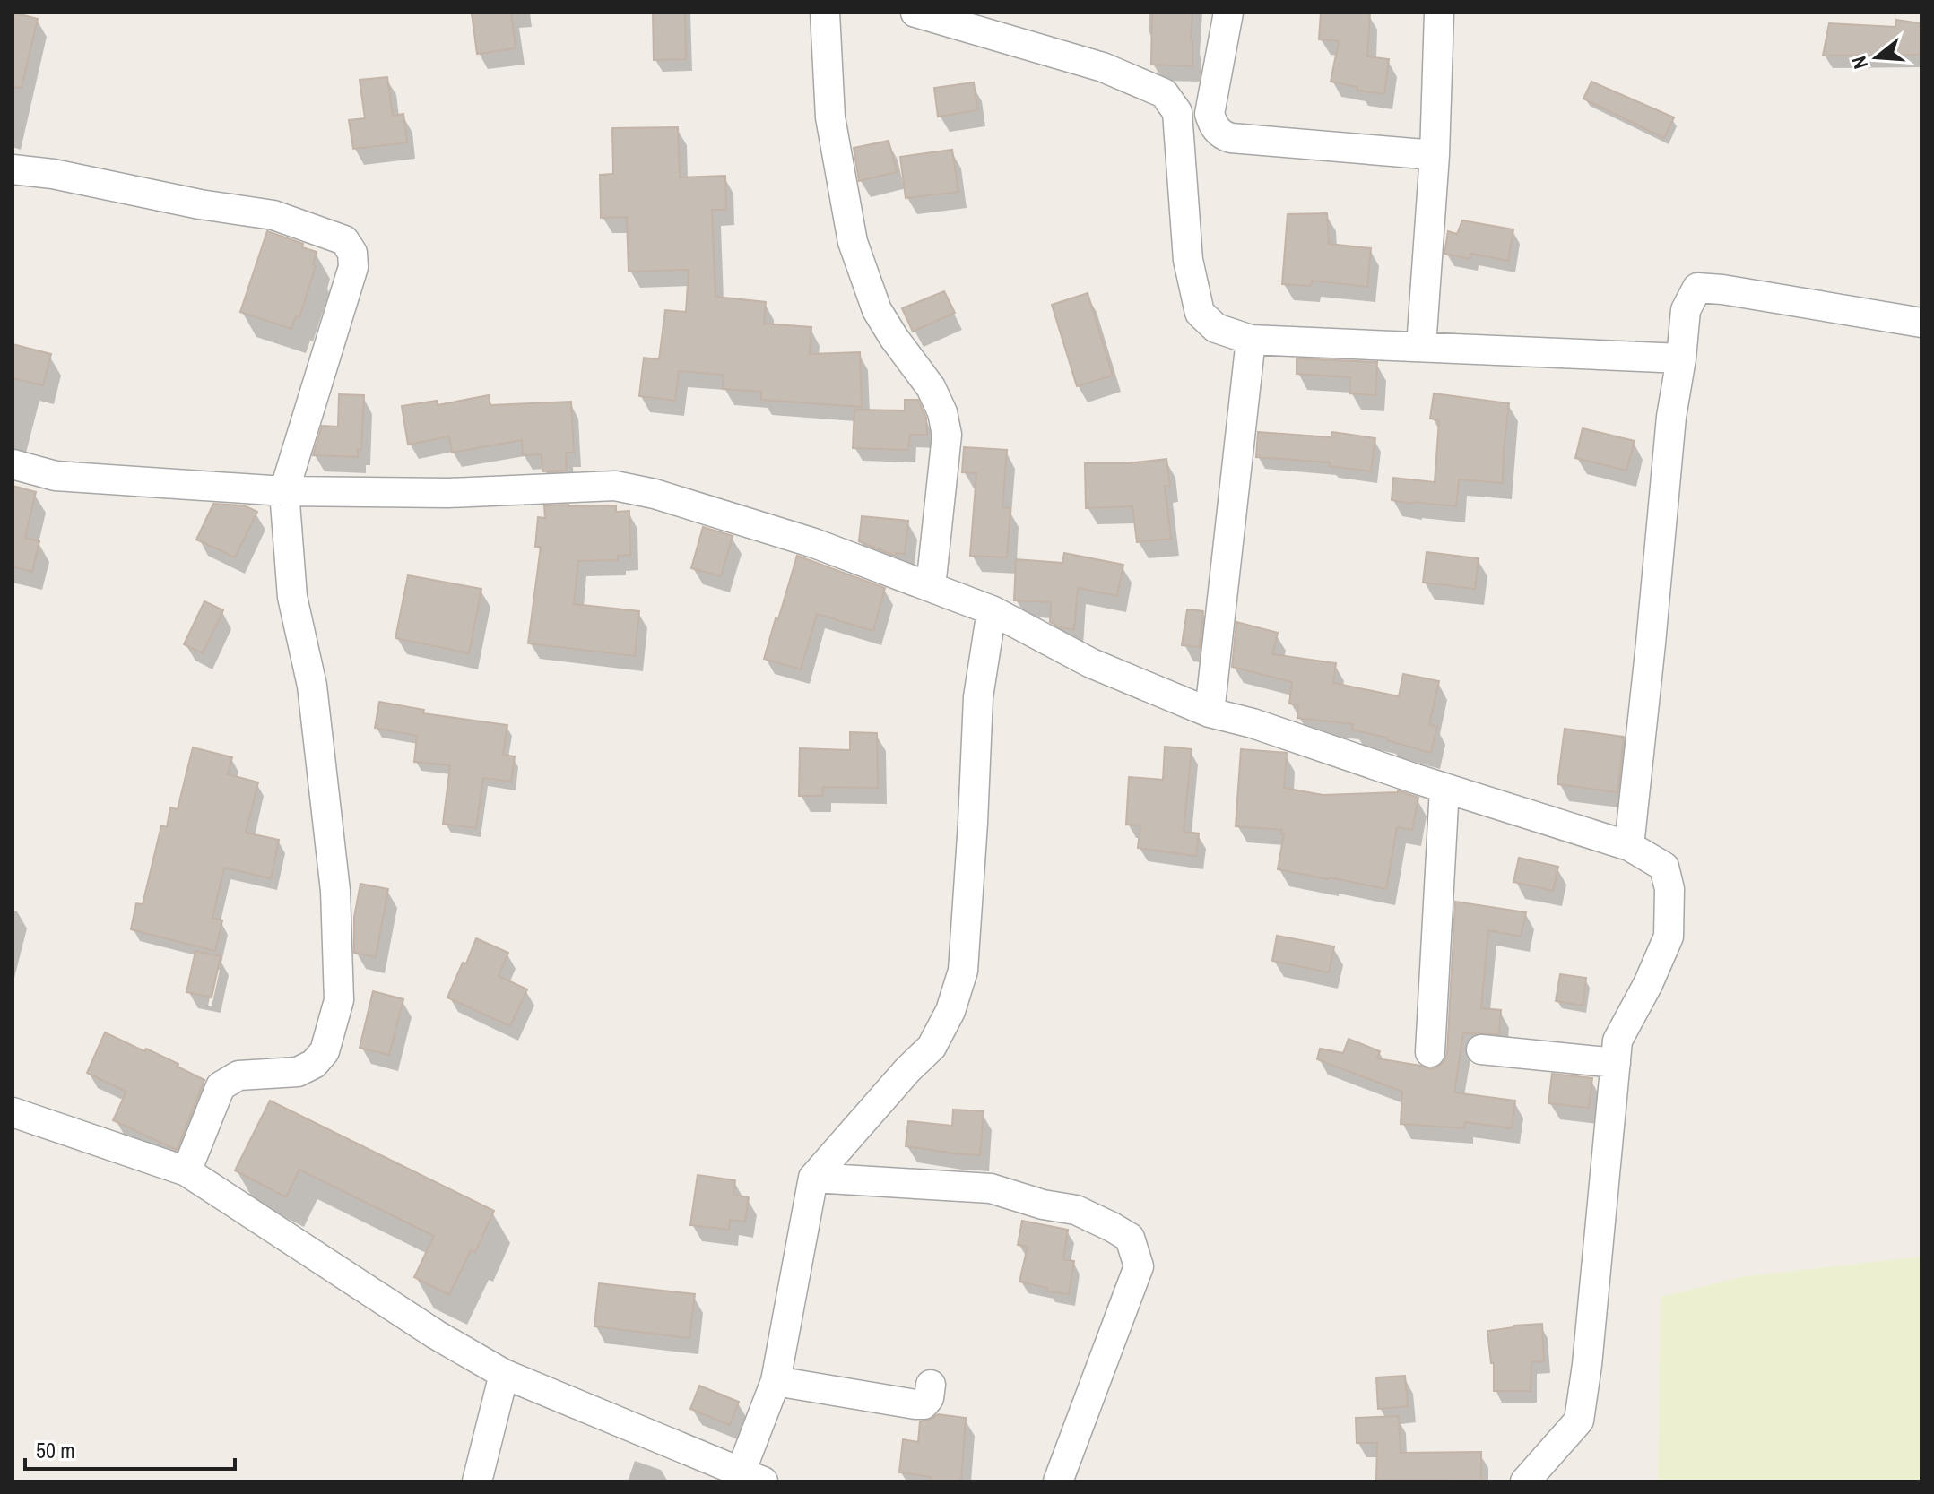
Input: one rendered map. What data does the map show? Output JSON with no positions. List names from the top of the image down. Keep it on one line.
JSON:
{"scale_bar":"50 m","north":"left"}
